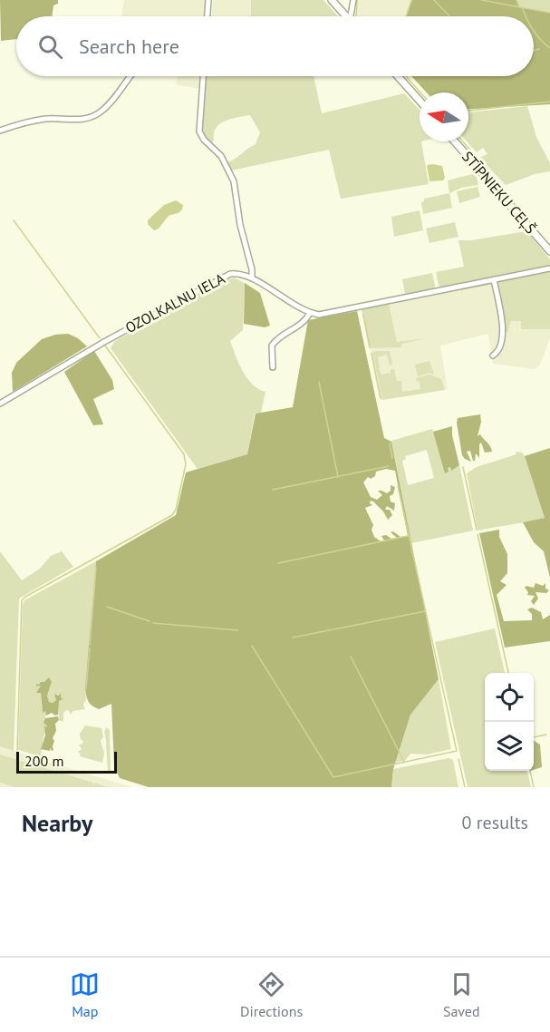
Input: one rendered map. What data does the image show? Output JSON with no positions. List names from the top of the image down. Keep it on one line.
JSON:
{"streets":{"main road":["STĪPNIEKU CEĻŠ"],"street":["OZOLKALNU IELA"]},"scale_bar":"200 m","north":"left","page":{"search":"Search here","scale":"200 m","heading":["Nearby","0 results"],"nav":["Map","Directions","Saved"]}}
